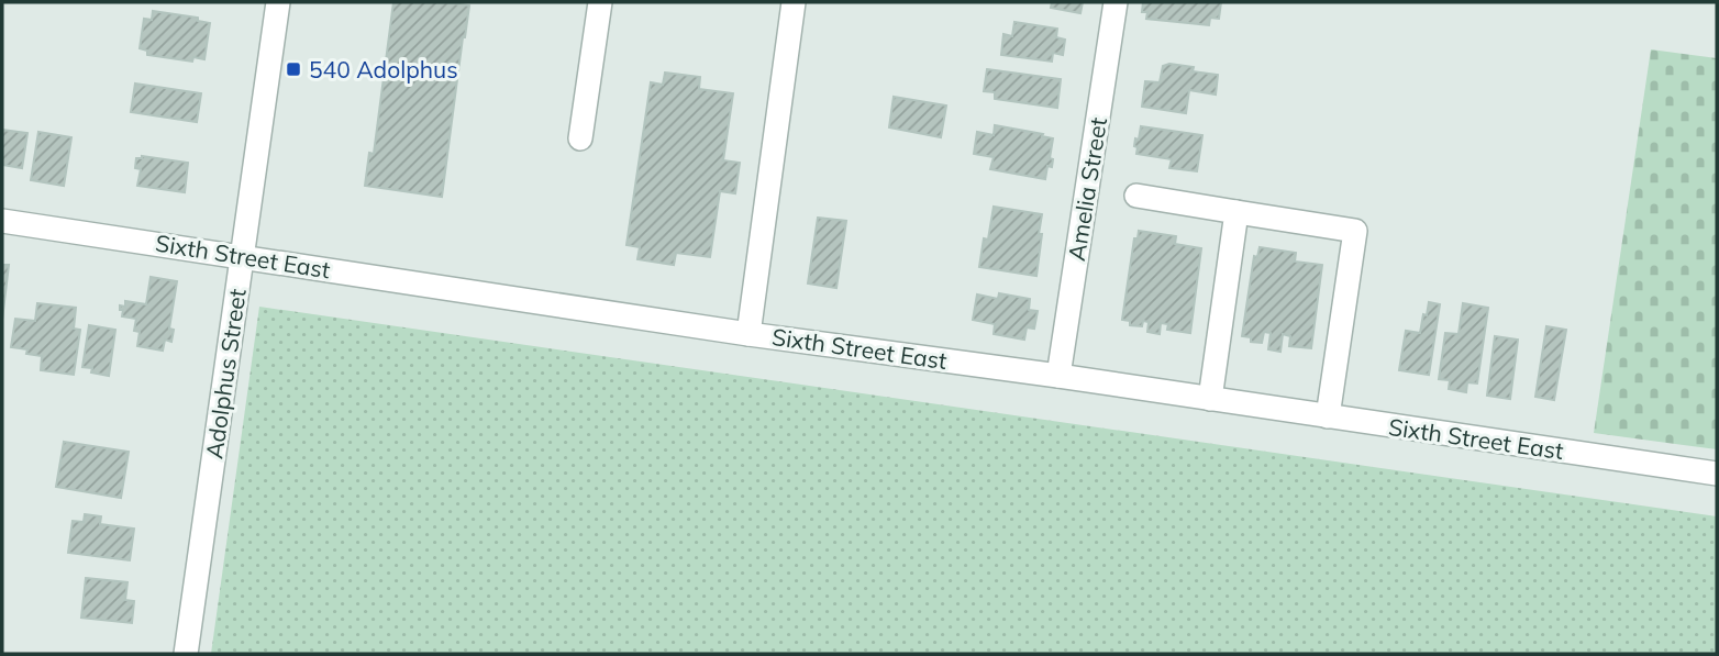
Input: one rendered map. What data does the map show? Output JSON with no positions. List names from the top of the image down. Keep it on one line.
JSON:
{"streets":{"street":["Amelia Street","Sixth Street East","Adolphus Street"]},"crossings":[["Amelia Street","Sixth Street East"],["Sixth Street East","Adolphus Street"]],"places":{"transit":["540 Adolphus"]}}
